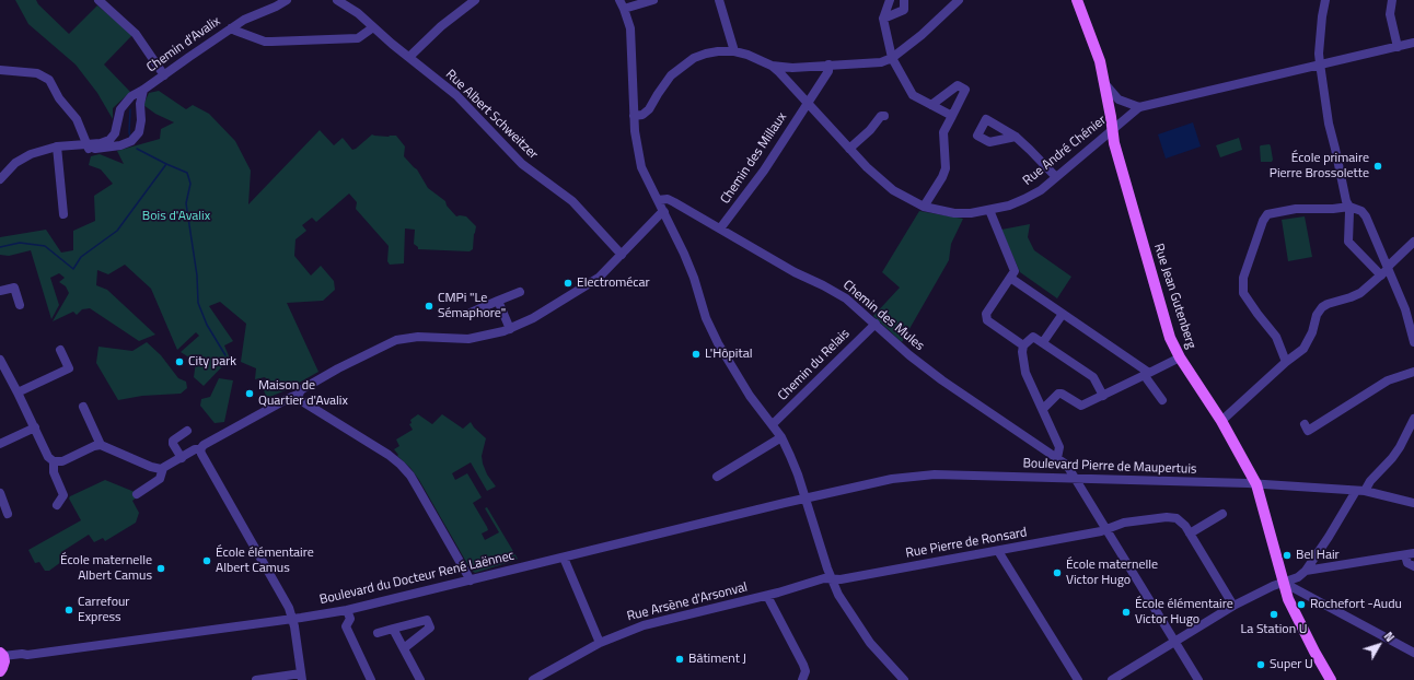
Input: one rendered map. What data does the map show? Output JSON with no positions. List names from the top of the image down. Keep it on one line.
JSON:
{"streets":{"main road":["Rue Jean Gutenberg"],"street":["Chemin d'Avalix","Rue Albert Schweitzer","Rue André Chénier","Chemin des Millaux","Chemin des Mules","Chemin du Relais","Boulevard Pierre de Maupertuis","Rue Pierre de Ronsard","Boulevard du Docteur René Laënnec","Rue Arsène d'Arsonval"]},"crossings":[["Rue André Chénier","Chemin des Millaux"],["Rue André Chénier","Rue Jean Gutenberg"],["Chemin des Millaux","Chemin des Mules"],["Rue Jean Gutenberg","Boulevard Pierre de Maupertuis"],["Chemin des Mules","Chemin du Relais"],["Chemin des Mules","Boulevard Pierre de Maupertuis"],["Chemin des Mules","Rue Pierre de Ronsard"],["Boulevard Pierre de Maupertuis","Boulevard du Docteur René Laënnec"],["Rue Pierre de Ronsard","Rue Arsène d'Arsonval"]],"parks":["Bois d'Avalix"],"places":["École primaire Pierre Brossolette","Electromécar","CMPi \"Le Sémaphore\"","L'Hôpital","City park","Maison de Quartier d'Avalix","Bel Hair","École élémentaire Albert Camus","École maternelle Albert Camus","École maternelle Victor Hugo","Rochefort -Audu","Carrefour Express","École élémentaire Victor Hugo","La Station U","Bâtiment J","Super U"],"north":"top right"}
